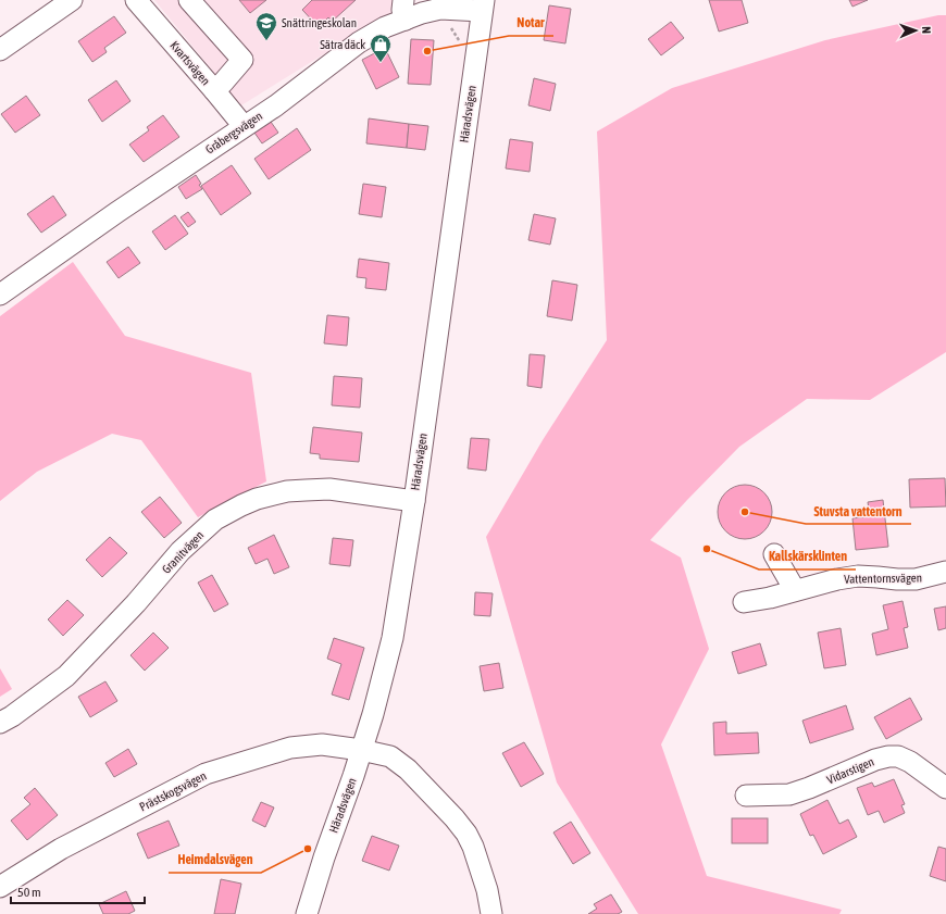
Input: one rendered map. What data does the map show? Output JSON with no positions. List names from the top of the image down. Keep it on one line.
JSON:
{"streets":{"street":["Kvartsvägen","Häradsvägen","Gråbergsvägen","Granitvägen","Vattentornsvägen","Vidarstigen","Prästskogsvägen"]},"crossings":[["Kvartsvägen","Gråbergsvägen"],["Häradsvägen","Gråbergsvägen"],["Häradsvägen","Granitvägen"],["Häradsvägen","Prästskogsvägen"]],"places":{"school or university":["Snättringeskolan"],"other":["Notar","Stuvsta vattentorn","Kallskärsklinten","Heimdalsvägen"],"shop":["Sätra däck"]},"scale_bar":"50 m","north":"right"}
